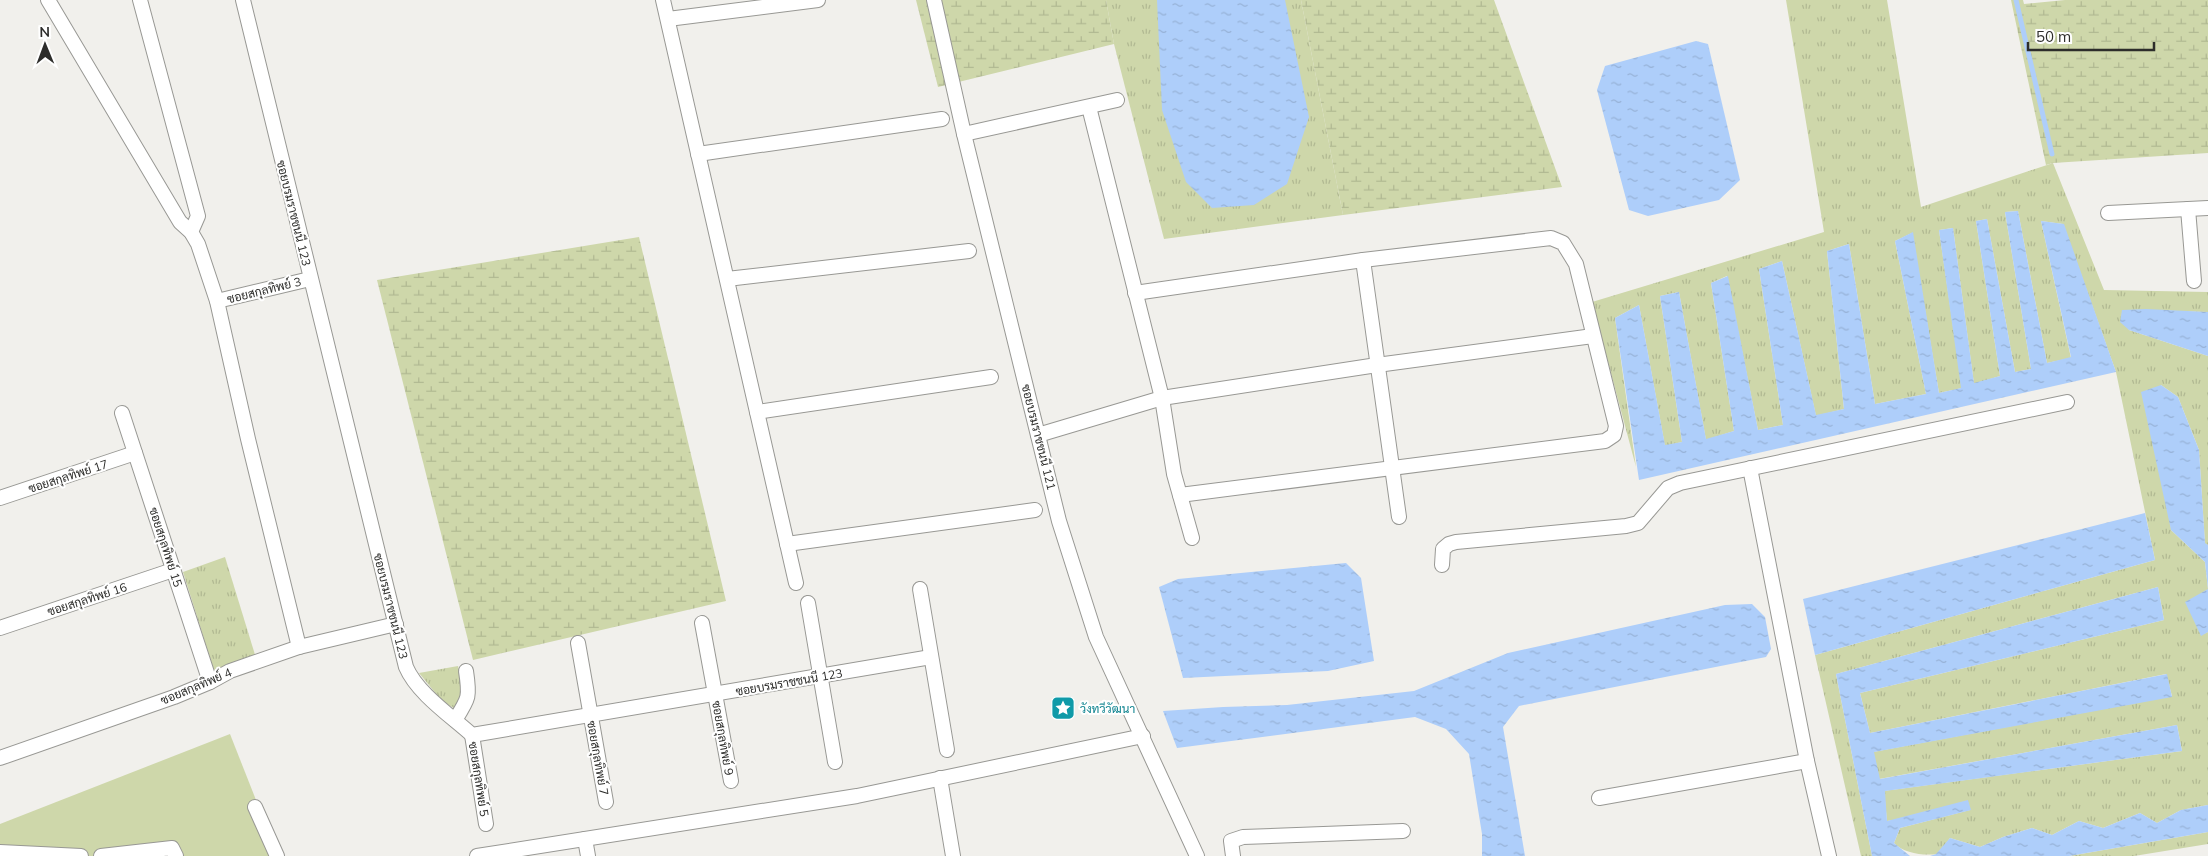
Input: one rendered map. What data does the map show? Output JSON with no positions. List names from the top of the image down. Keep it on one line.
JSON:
{"streets":{"street":["ซอยบรมราชชนนี 123","ซอยสกุลทิพย์ 3","ซอยบรมราชชนนี 121","ซอยสกุลทิพย์ 17","ซอยสกุลทิพย์ 15","ซอยสกุลทิพย์ 16","ซอยสกุลทิพย์ 4","ซอยสกุลทิพย์ 9","ซอยสกุลทิพย์ 7","ซอยสกุลทิพย์ 5"]},"crossings":[["ซอยบรมราชชนนี 123","ซอยสกุลทิพย์ 3"],["ซอยบรมราชชนนี 123","ซอยสกุลทิพย์ 4"],["ซอยบรมราชชนนี 123","ซอยสกุลทิพย์ 9"],["ซอยบรมราชชนนี 123","ซอยสกุลทิพย์ 7"],["ซอยบรมราชชนนี 123","ซอยสกุลทิพย์ 5"],["ซอยสกุลทิพย์ 17","ซอยสกุลทิพย์ 15"],["ซอยสกุลทิพย์ 15","ซอยสกุลทิพย์ 16"],["ซอยสกุลทิพย์ 15","ซอยสกุลทิพย์ 4"]],"places":{"place":["วังทวีวัฒนา"]},"scale_bar":"50 m","north":"top"}
